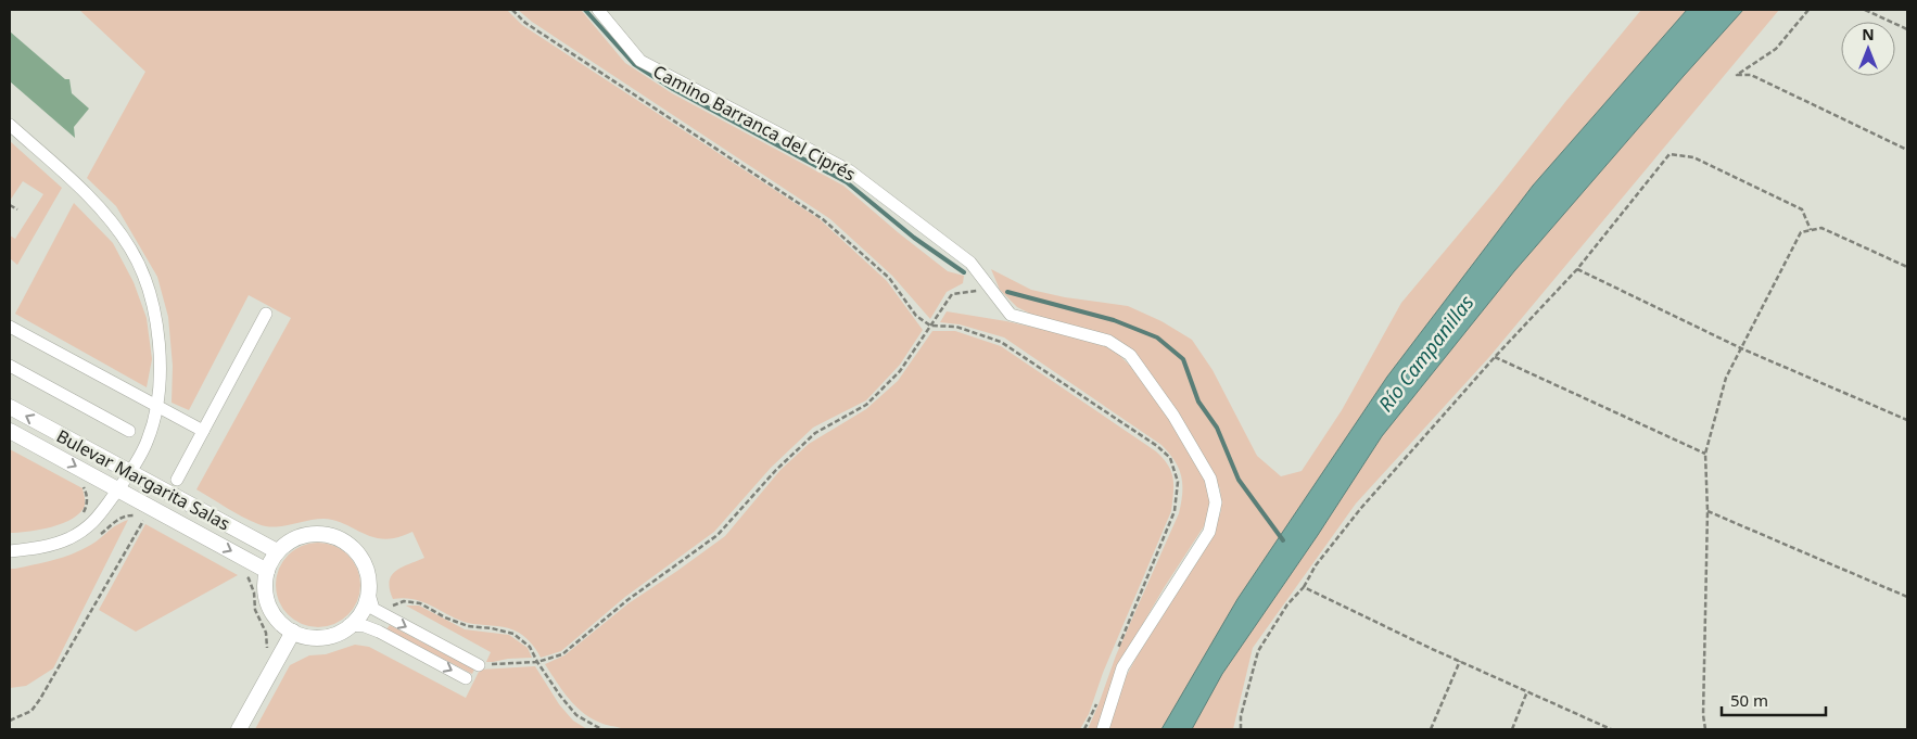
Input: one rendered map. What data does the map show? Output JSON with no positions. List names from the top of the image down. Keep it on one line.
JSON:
{"streets":{"street":["Camino Barranca del Ciprés","Bulevar Margarita Salas"]},"water":["Río Campanillas"],"scale_bar":"50 m","north":"top"}
